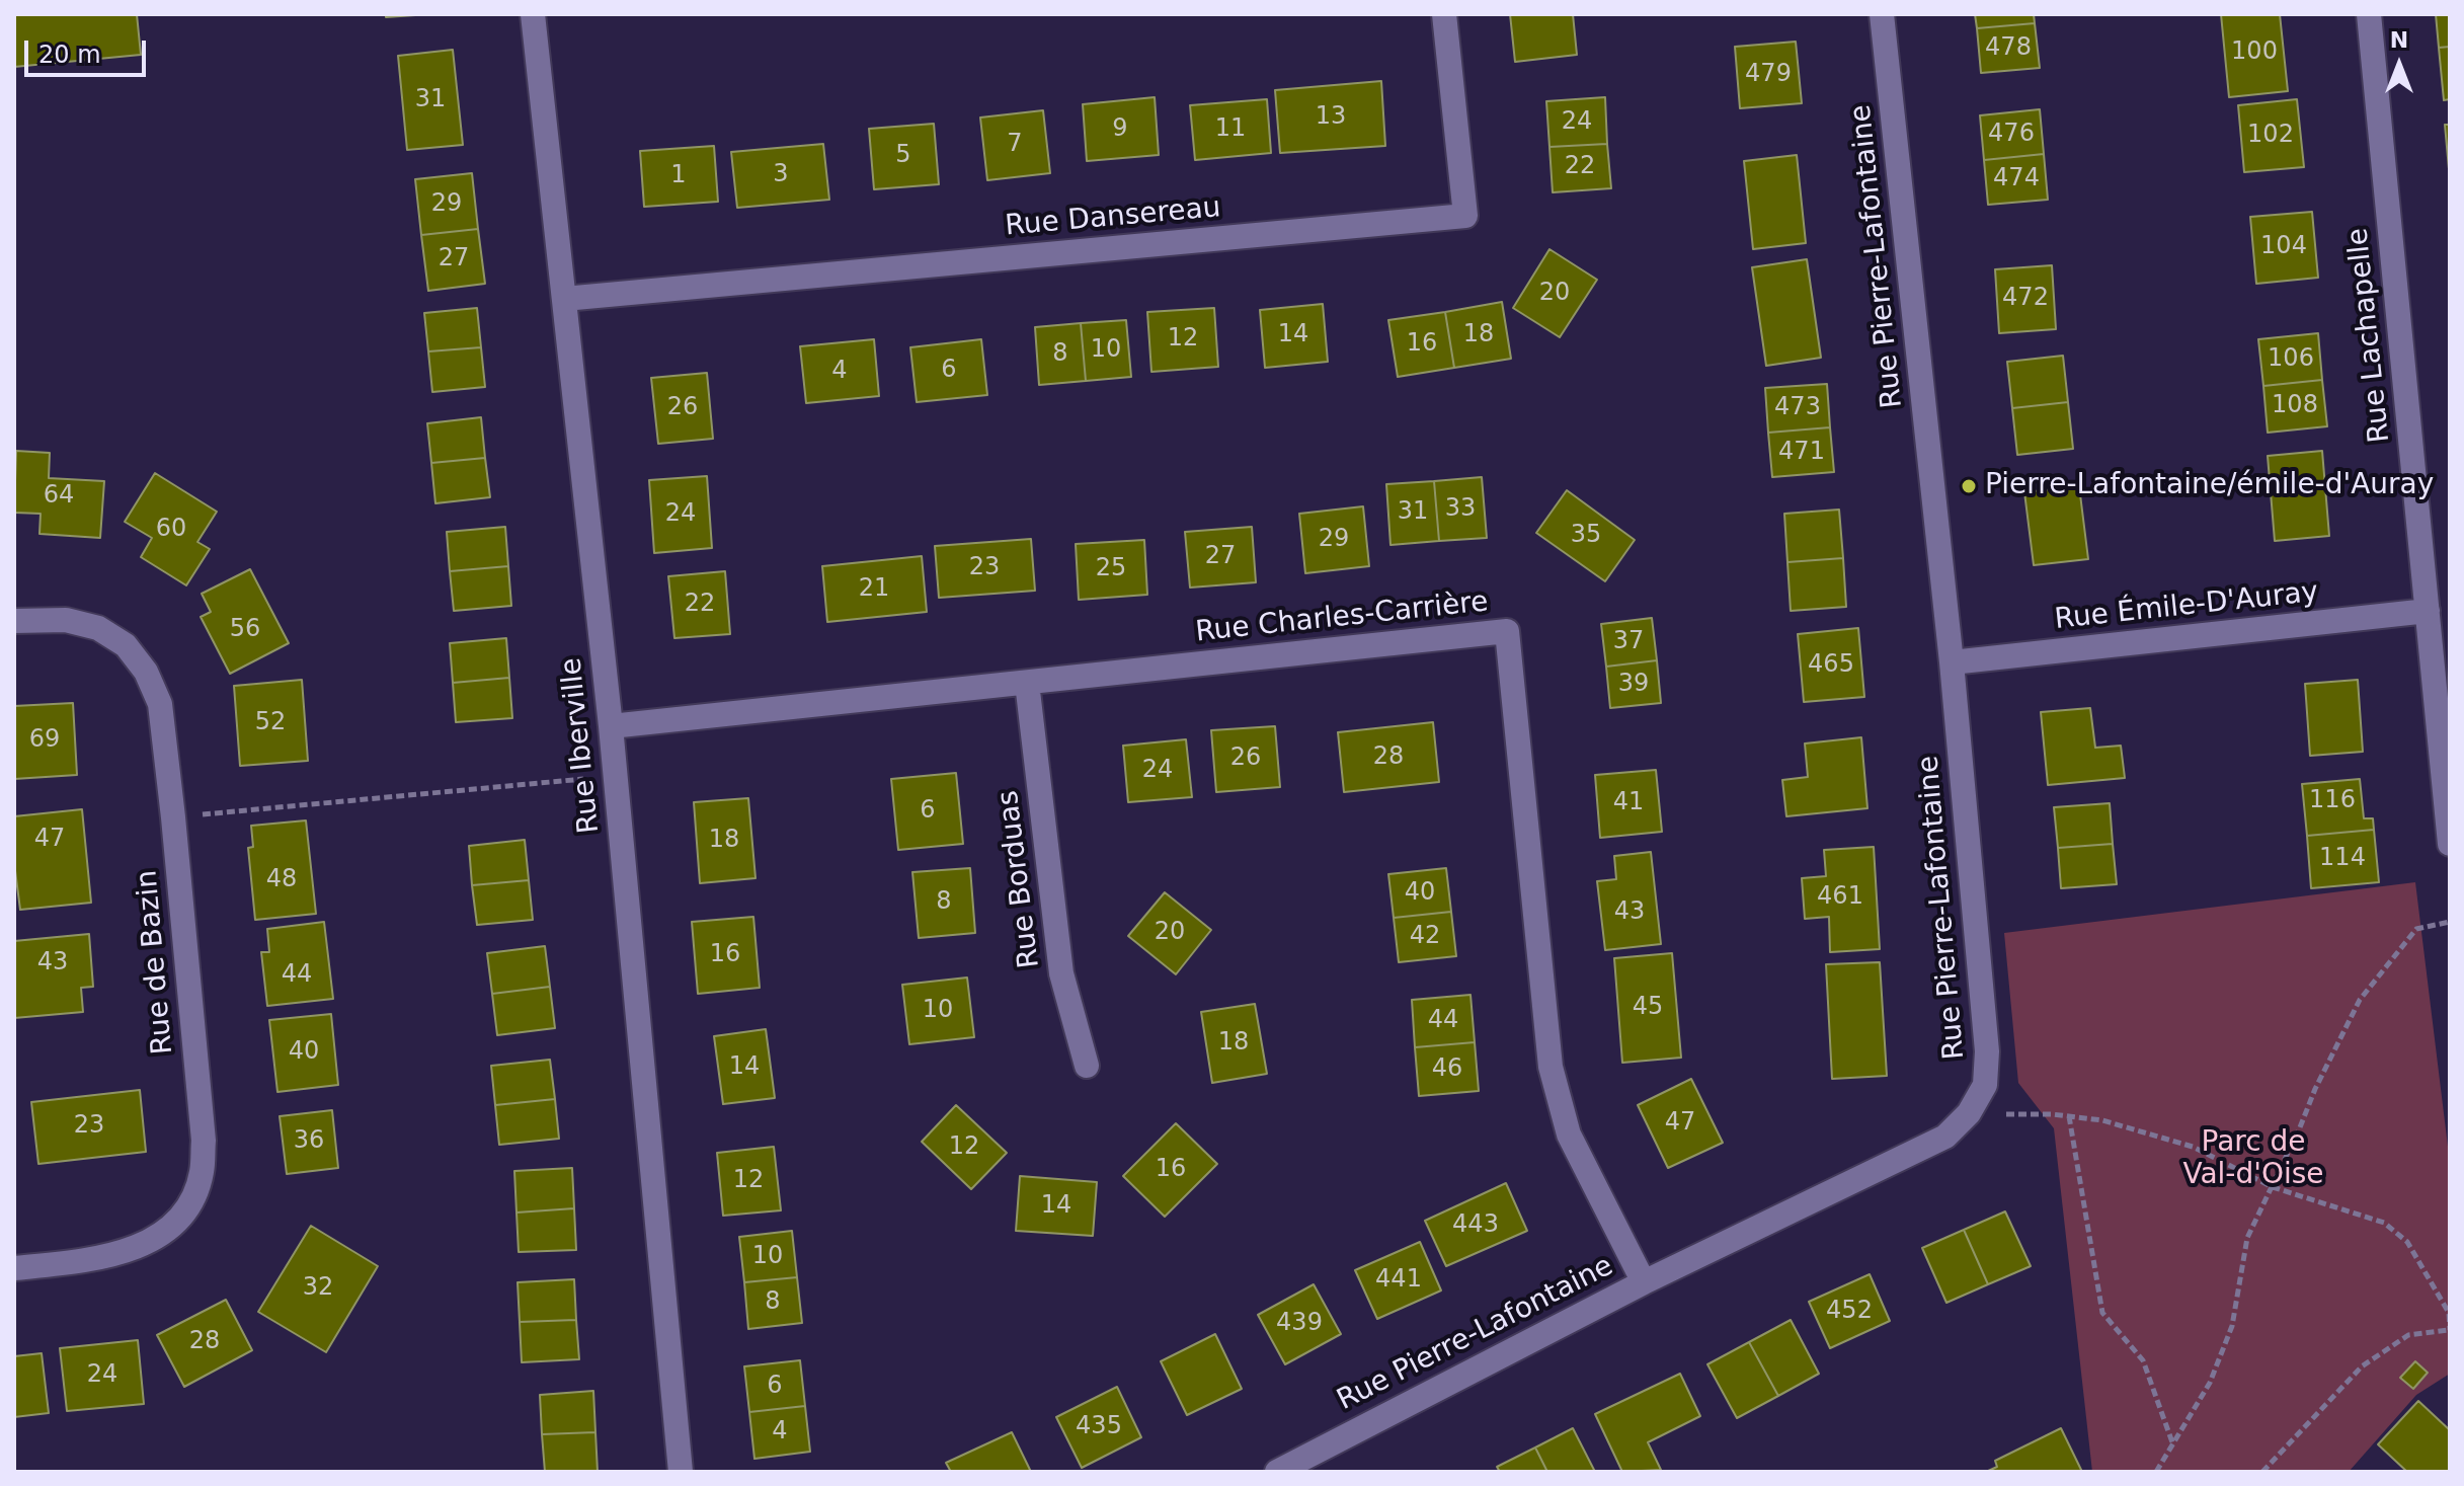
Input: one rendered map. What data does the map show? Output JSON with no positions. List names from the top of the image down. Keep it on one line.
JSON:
{"streets":{"street":["Rue Dansereau","Rue Pierre-Lafontaine","Rue Lachapelle","Rue Émile-D'Auray","Rue Charles-Carrière","Rue Iberville","Rue Borduas","Rue de Bazin"]},"crossings":[["Rue Dansereau","Rue Iberville"],["Rue Pierre-Lafontaine","Rue Émile-D'Auray"],["Rue Pierre-Lafontaine","Rue Charles-Carrière"],["Rue Lachapelle","Rue Émile-D'Auray"],["Rue Charles-Carrière","Rue Iberville"],["Rue Charles-Carrière","Rue Borduas"]],"parks":["Parc de Val-d'Oise"],"places":["Pierre-Lafontaine/émile-d'Auray"],"house_numbers":["478","100","479","31","13","24","9","11","476","102","7","5","22","3","1","474","29","104","27","20","472","14","18","12","16","10","8","106","6","4","108","26","473","471","64","33","31","24","60","35","29","27","23","25","21","22","56","37","465","39","52","69","28","26","24","116","41","6","47","18","114","48","40","461","8","43","20","42","16","43","44","45","10","44","18","40","14","46","47","23","36","12","16","12","14","443","10","441","32","8","452","439","28","24","6","435","4"],"scale_bar":"20 m","north":"top"}
